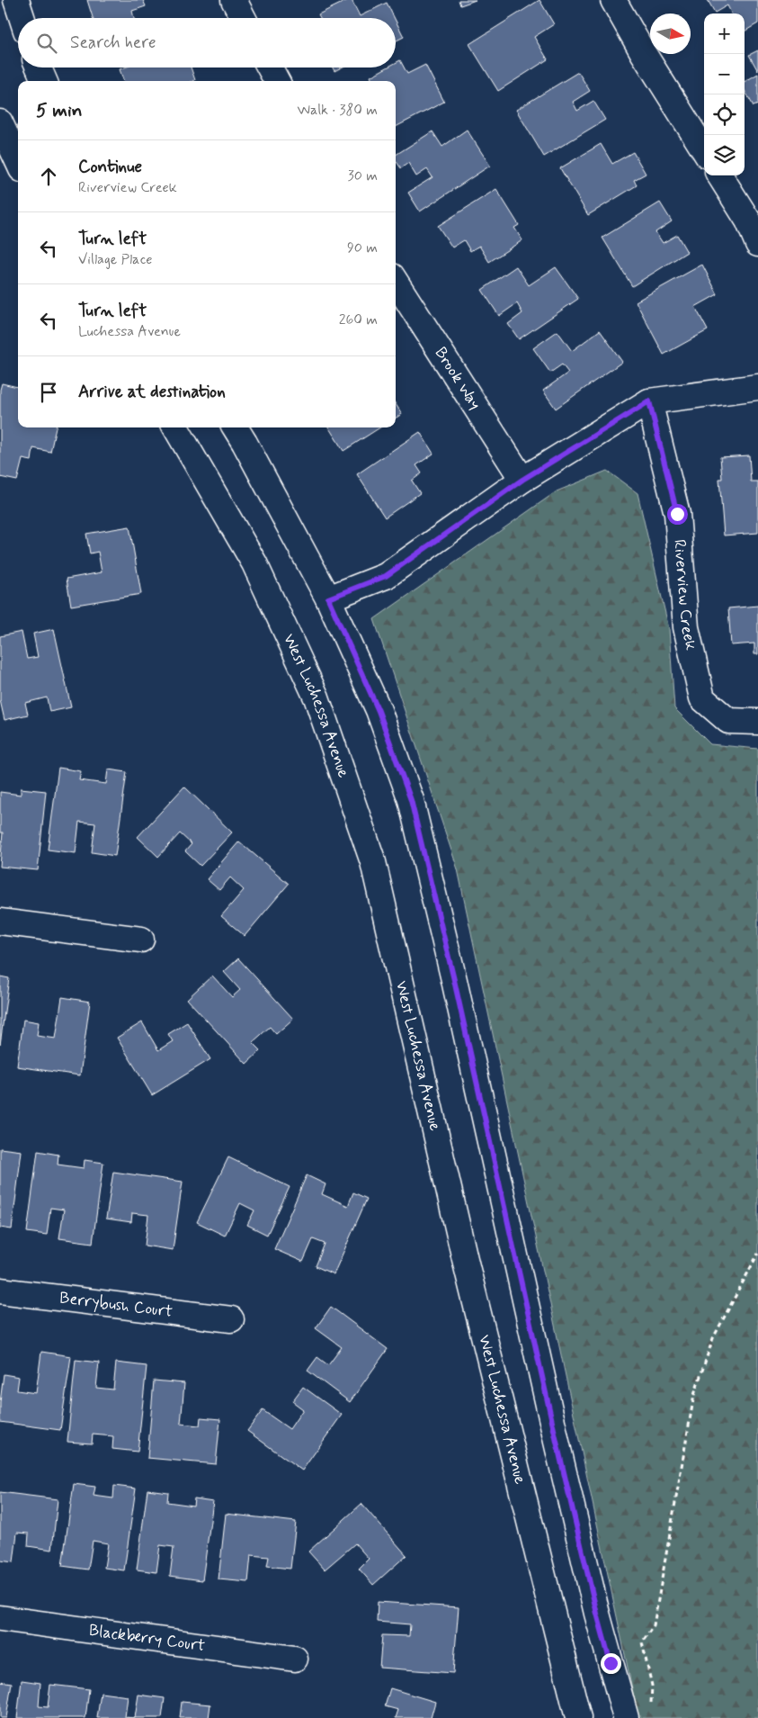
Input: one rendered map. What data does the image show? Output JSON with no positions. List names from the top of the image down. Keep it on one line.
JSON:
{"streets":{"street":["Brook Way","Riverview Creek","West Luchessa Avenue","Berrybush Court","Blackberry Court"]},"north":"right","page":{"map_buttons":["+","−"],"search":"Search here","heading":["5 min","Walk · 380 m"],"list":[["Continue","Riverview Creek","30 m"],["Turn left","Village Place","90 m"],["Turn left","Luchessa Avenue","260 m"],"Arrive at destination"]}}
